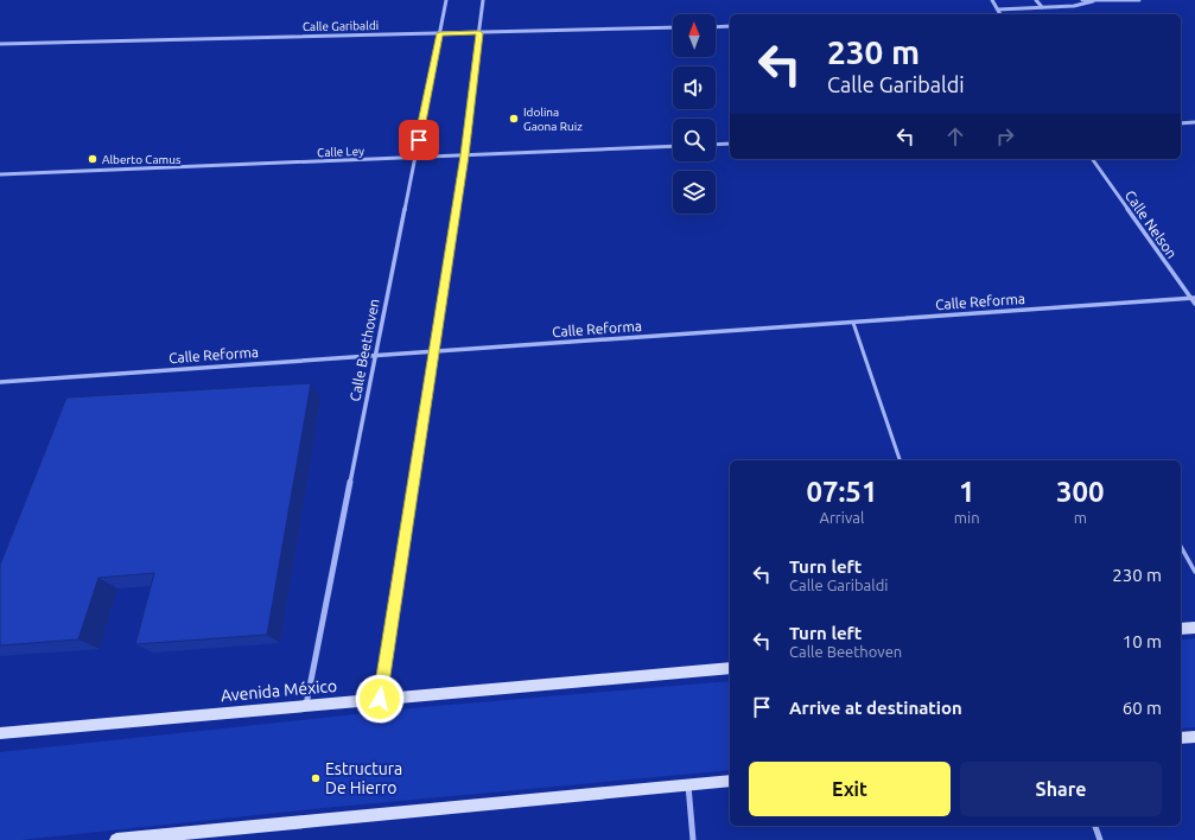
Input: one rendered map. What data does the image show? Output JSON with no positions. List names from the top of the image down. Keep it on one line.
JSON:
{"streets":{"main road":["Avenida México"],"street":["Calle Garibaldi","Calle Ley","Calle Nelson","Calle Reforma","Calle Beethoven"]},"crossings":[["Calle Garibaldi","Calle Beethoven"],["Calle Ley","Calle Beethoven"],["Calle Nelson","Calle Reforma"],["Calle Reforma","Calle Beethoven"],["Calle Beethoven","Avenida México"]],"places":["Idolina Gaona Ruiz","Alberto Camus","Estructura De Hierro"],"north":"top","page":{"turn":["230 m","Calle Garibaldi"],"eta":["07:51","Arrival","1","min","300","m"],"list":[{"name":"Turn left","note":"Calle Garibaldi","value":"230 m"},{"name":"Turn left","note":"Calle Beethoven","value":"10 m"},{"name":"Arrive at destination","value":"60 m"}],"buttons":["Exit","Share"]}}
